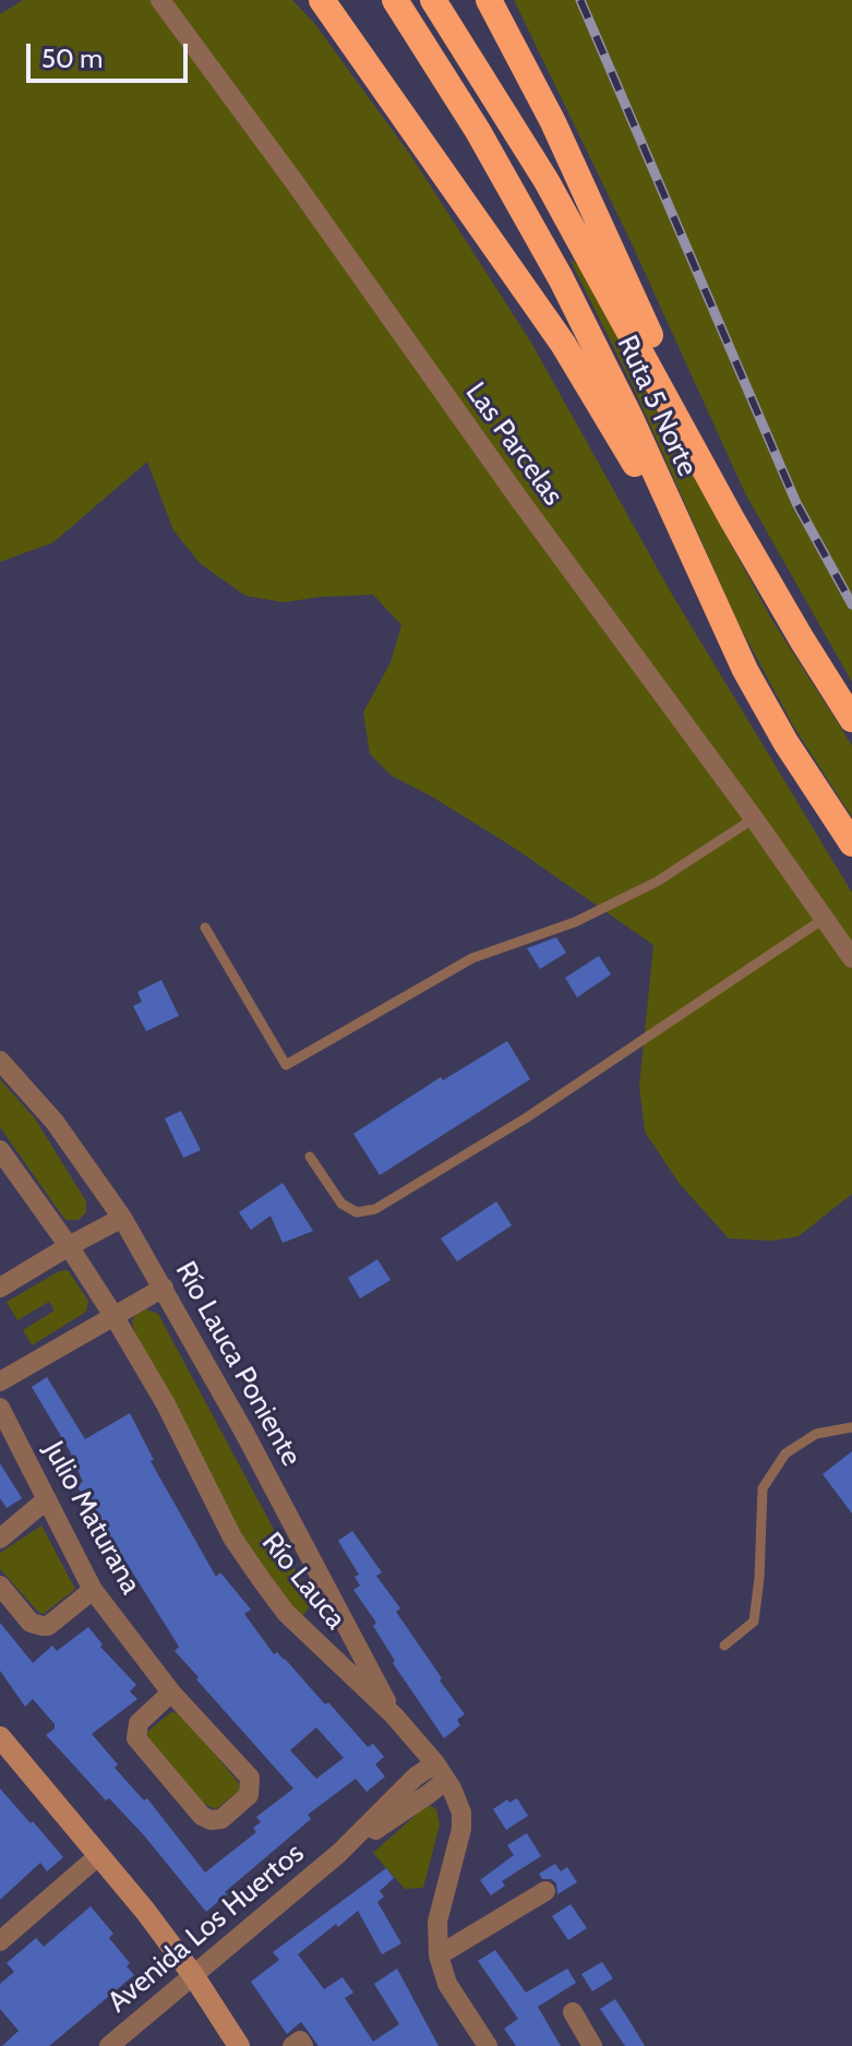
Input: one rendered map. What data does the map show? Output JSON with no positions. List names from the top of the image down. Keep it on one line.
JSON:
{"streets":{"highway":["Ruta 5 Norte"],"street":["Las Parcelas","Río Lauca Poniente","Julio Maturana","Río Lauca","Avenida Los Huertos"]},"crossings":[["Río Lauca Poniente","Río Lauca"],["Río Lauca","Avenida Los Huertos"]],"scale_bar":"50 m"}
